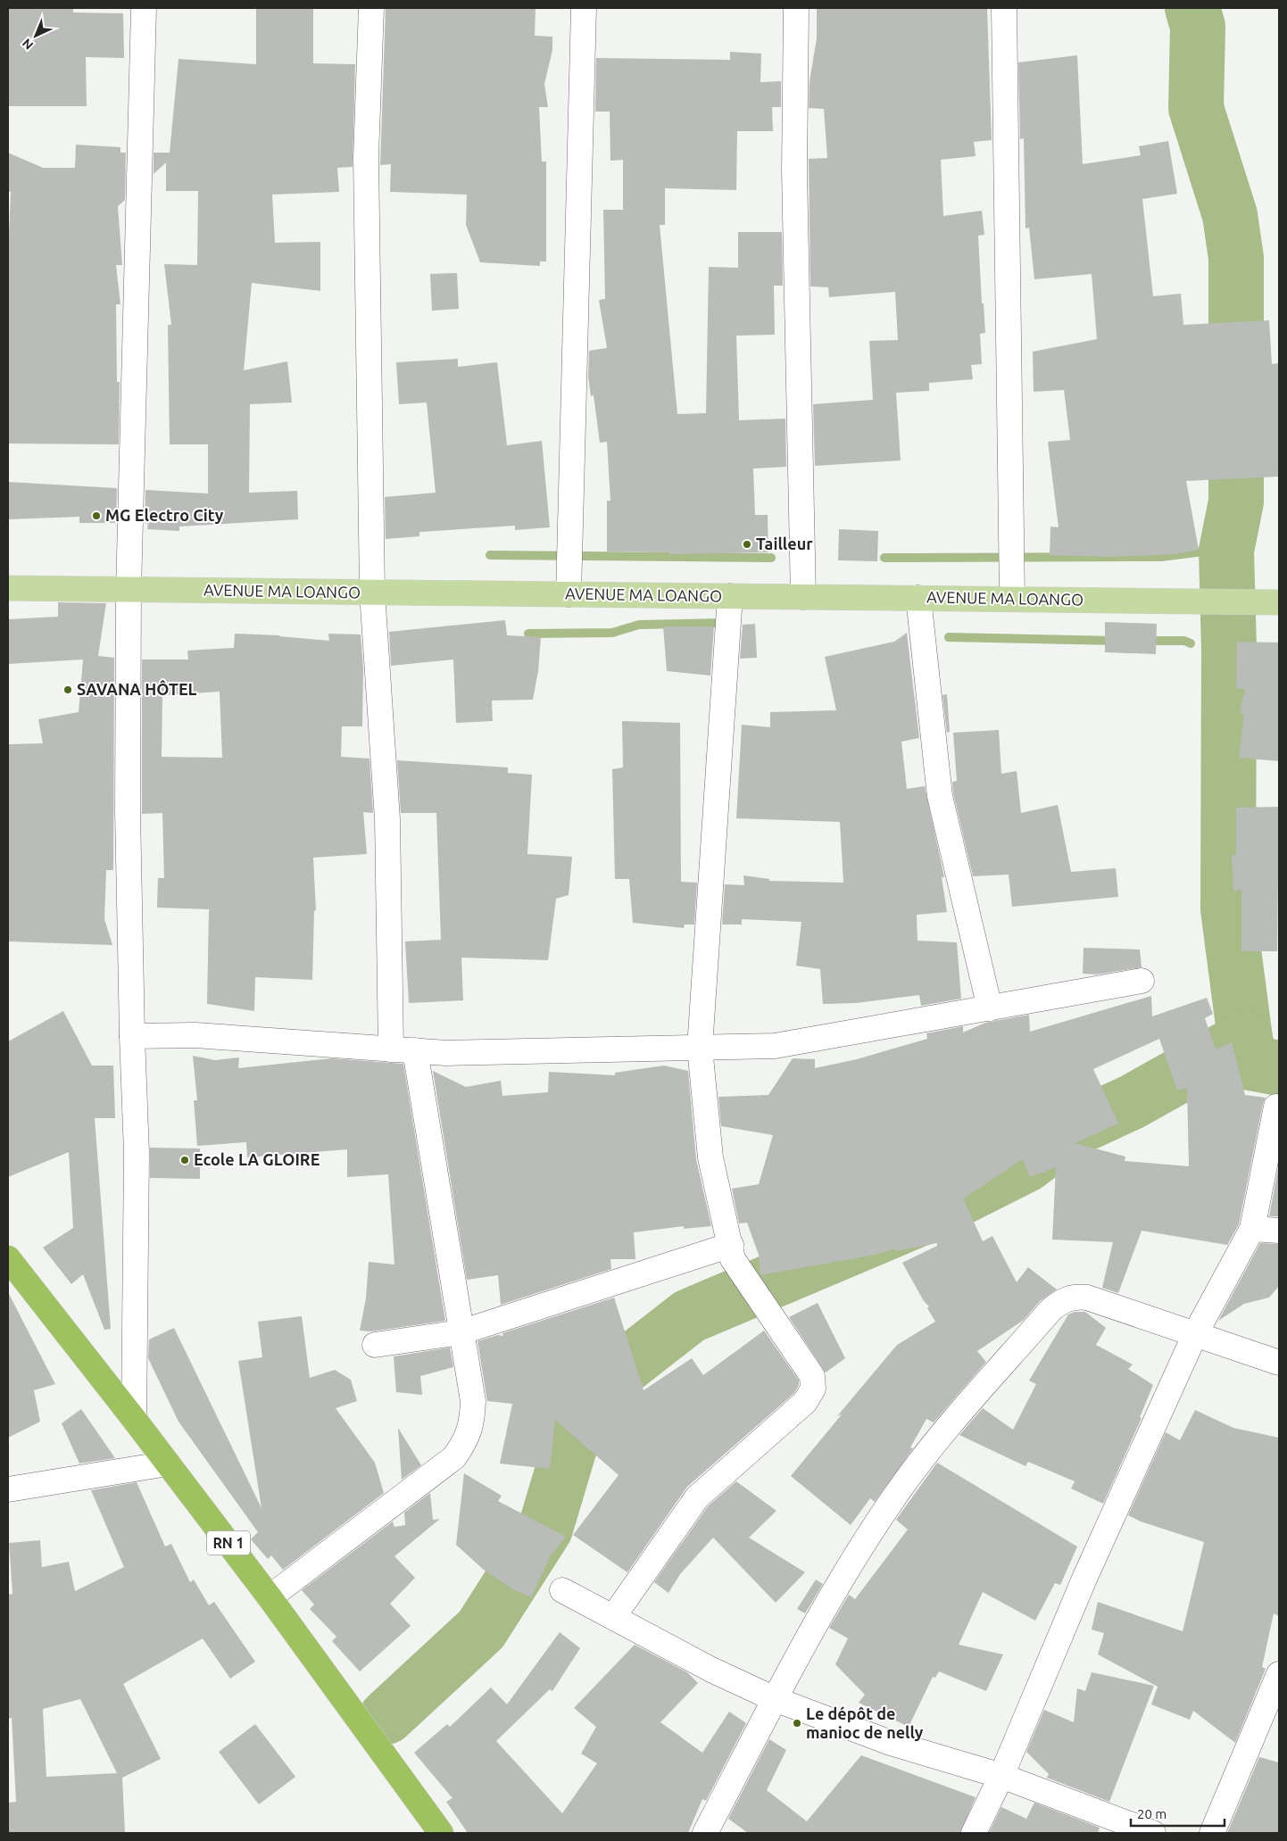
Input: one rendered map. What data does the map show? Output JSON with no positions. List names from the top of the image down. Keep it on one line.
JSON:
{"streets":{"highway":["RN 1"],"main road":["AVENUE MA LOANGO"]},"places":["MG Electro City","Tailleur","SAVANA HÔTEL","Ecole LA GLOIRE","Le dépôt de manioc de nelly"],"scale_bar":"20 m","north":"bottom left"}
